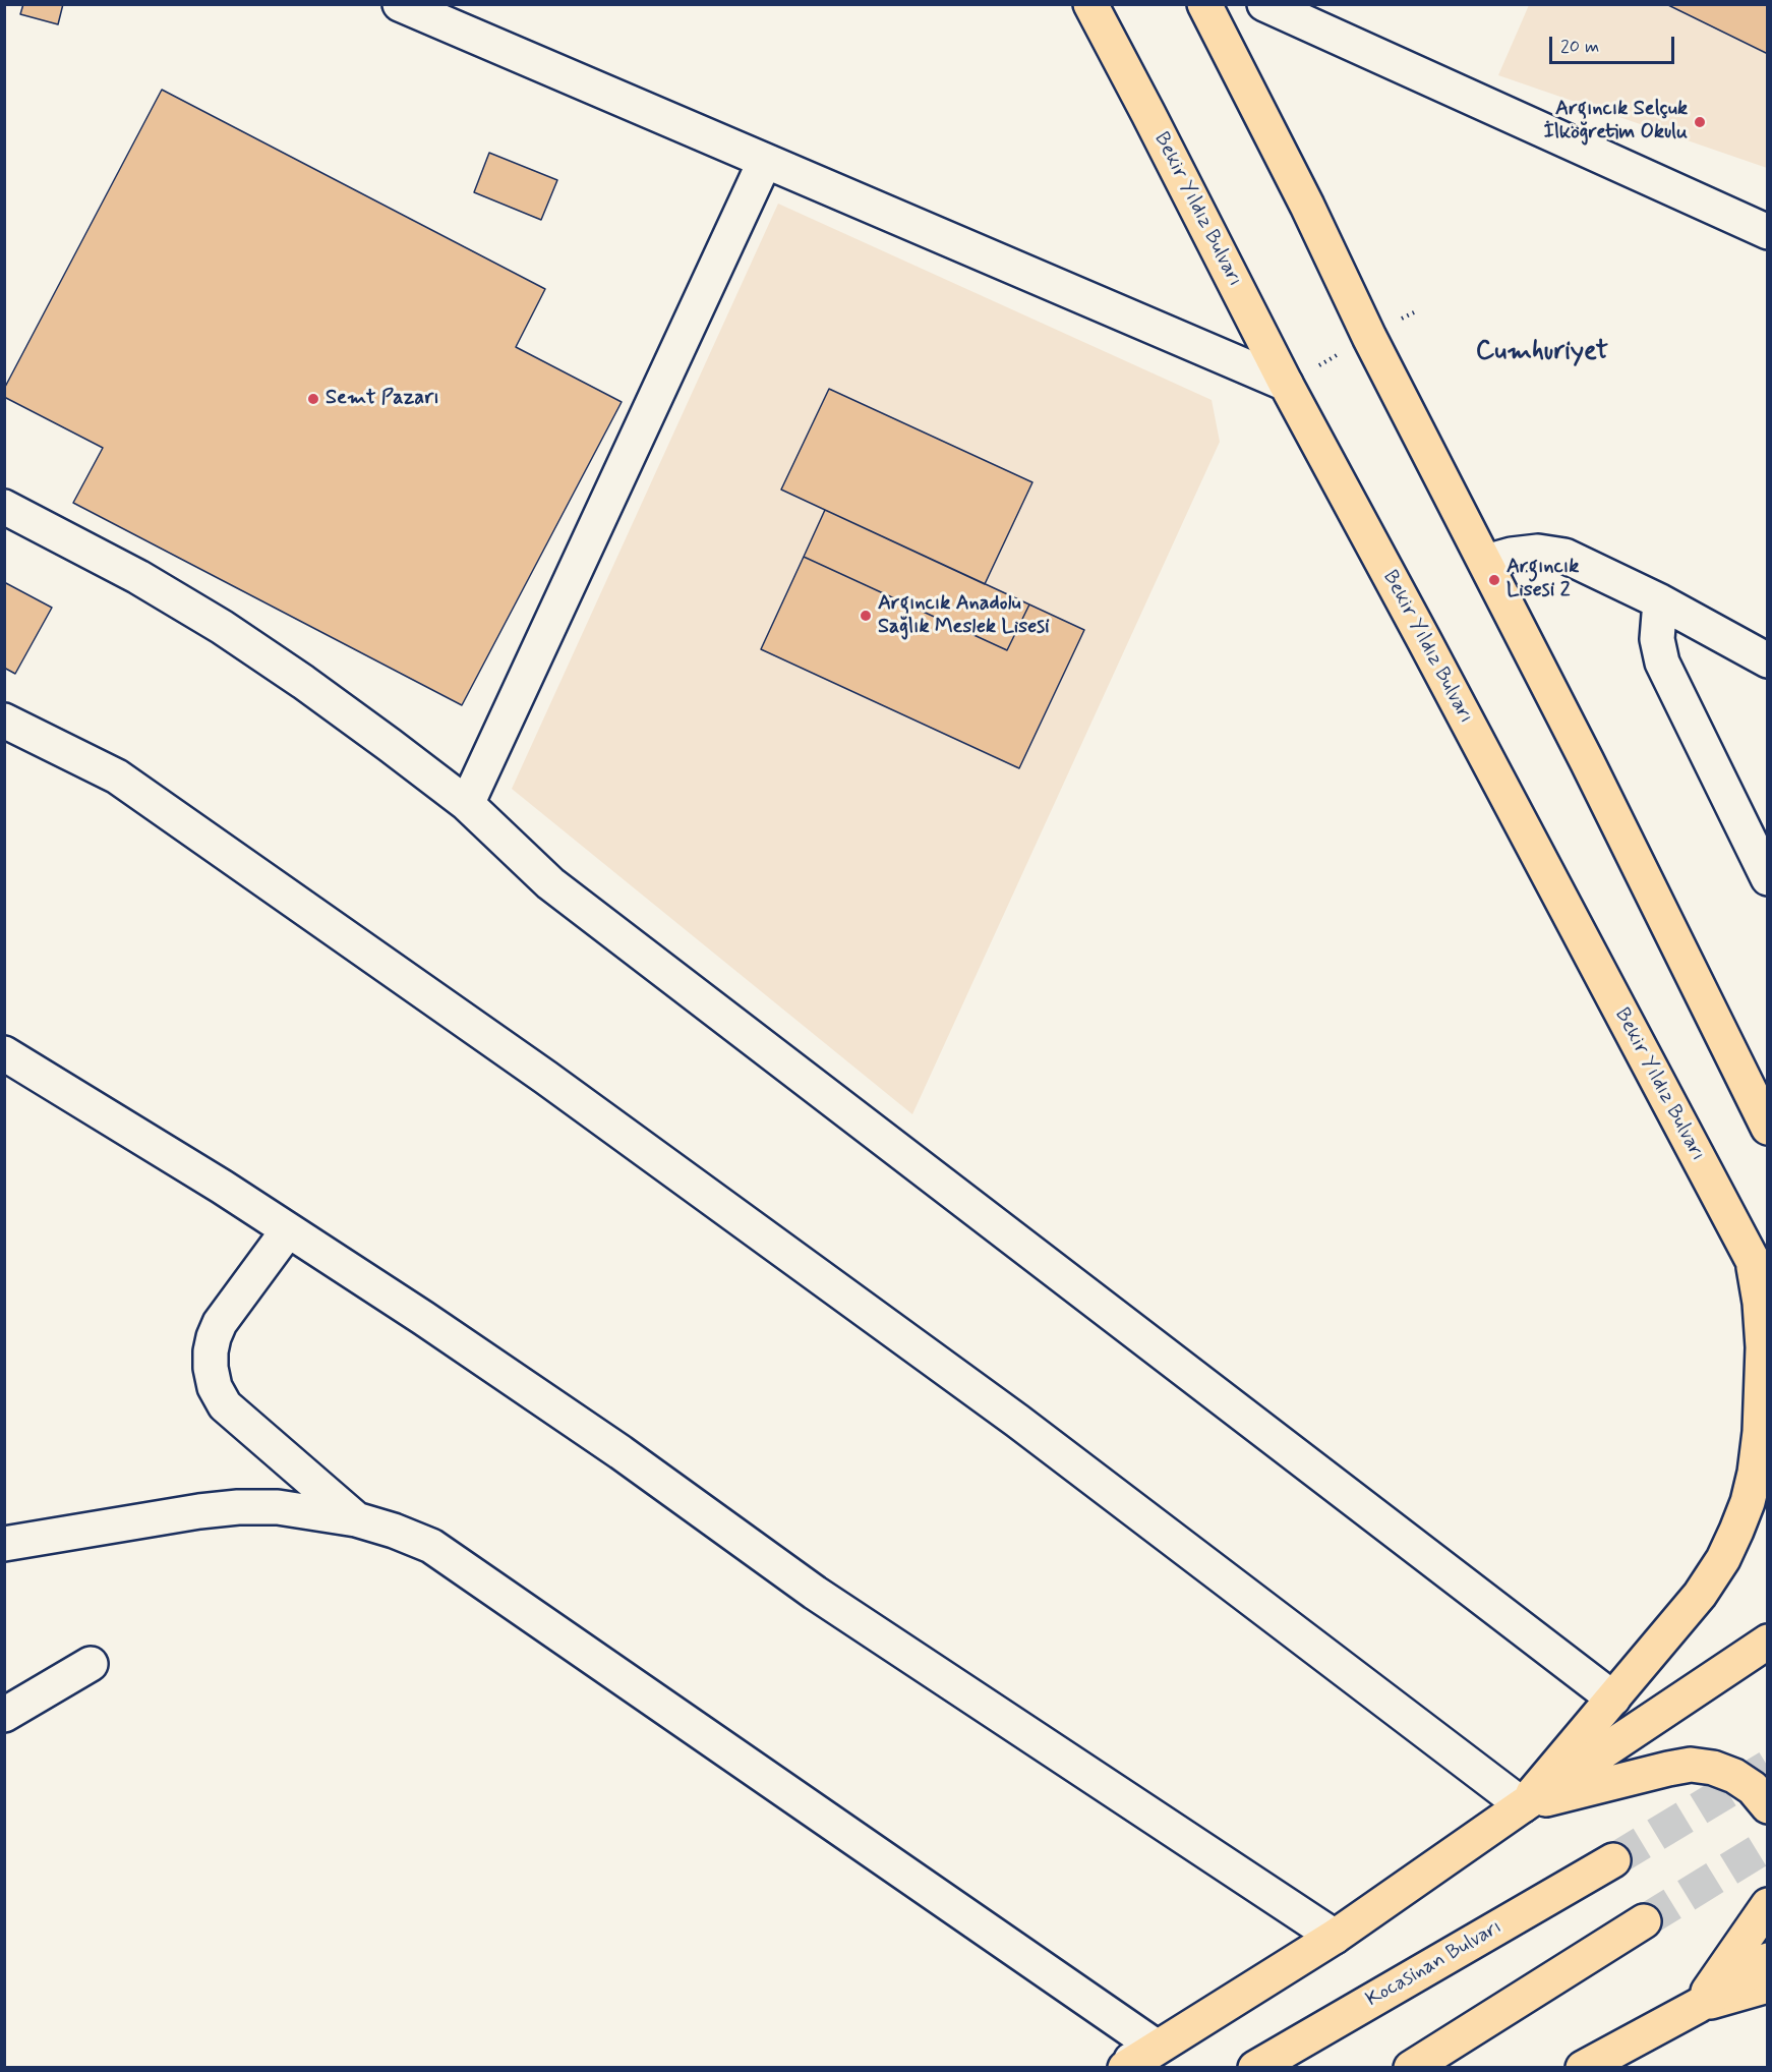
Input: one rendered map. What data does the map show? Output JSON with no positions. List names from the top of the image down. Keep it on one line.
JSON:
{"streets":{"main road":["Bekir Yıldız Bulvarı","Kocasinan Bulvarı"]},"districts":["Cumhuriyet"],"places":["Argıncık Selçuk İlköğretim Okulu","Semt Pazarı","Argıncık Lisesi 2","Argıncık Anadolu Sağlık Meslek Lisesi"],"scale_bar":"20 m"}
